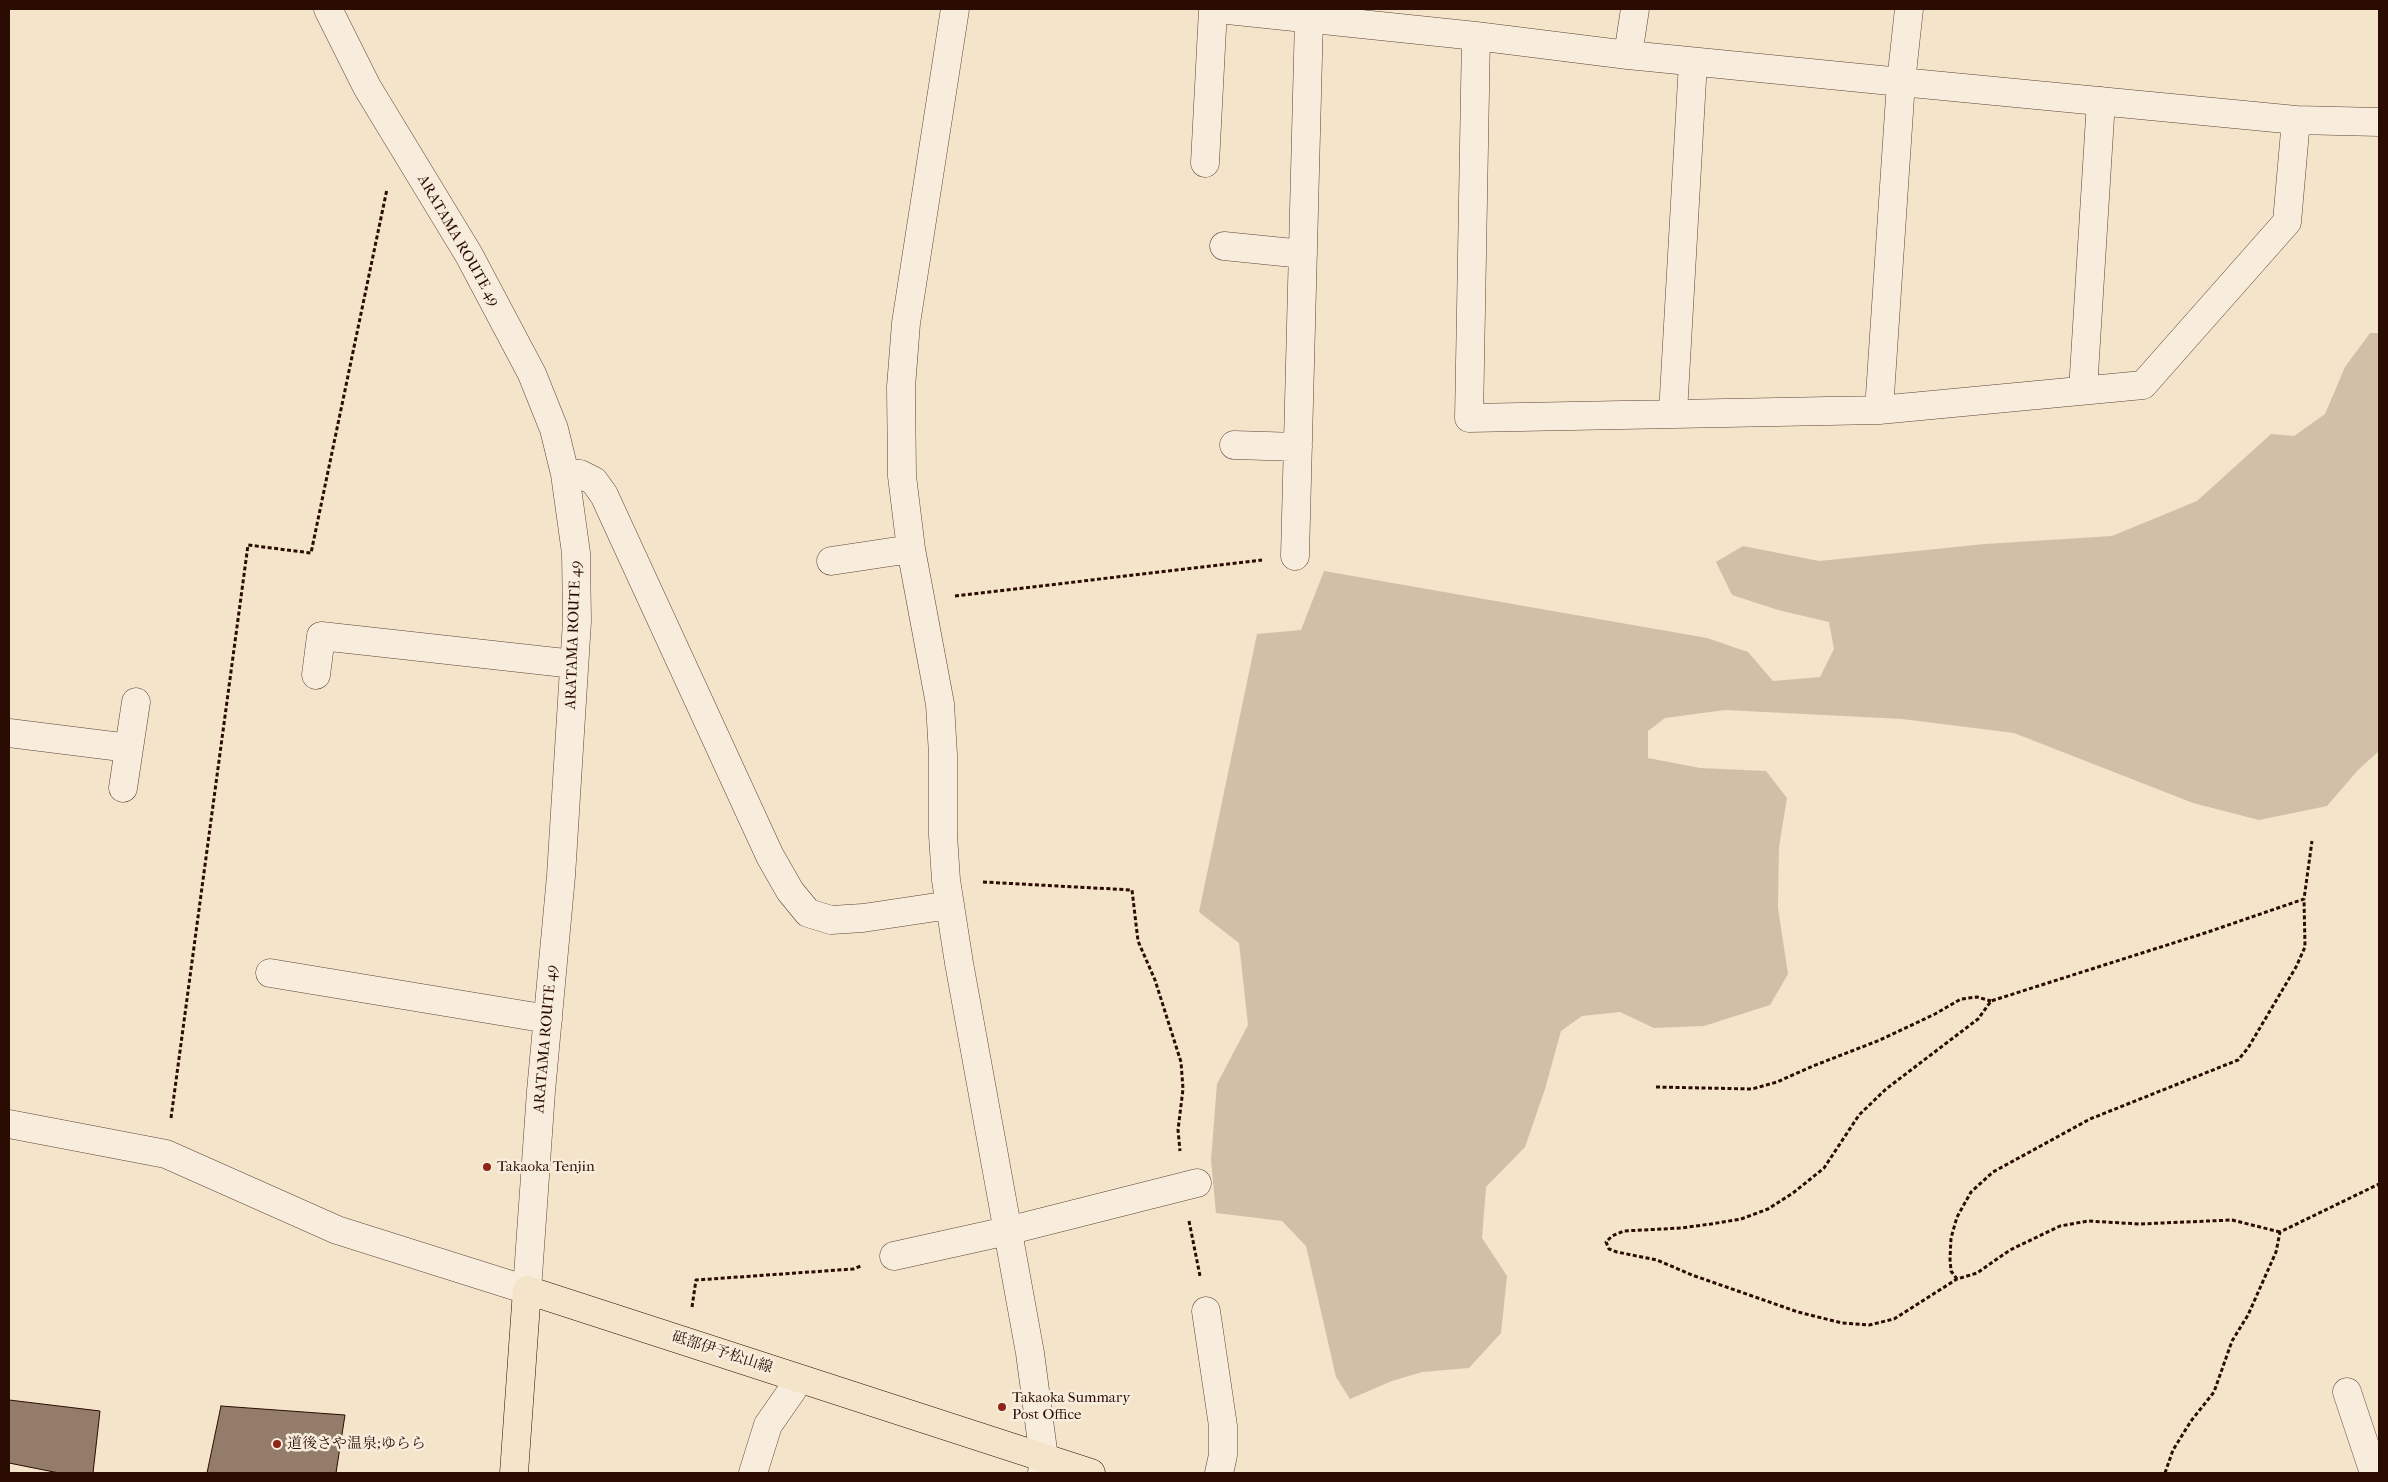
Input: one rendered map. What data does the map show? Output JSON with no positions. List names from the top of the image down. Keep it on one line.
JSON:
{"streets":{"main road":["砥部伊予松山線"],"street":["ARATAMA ROUTE 49"]},"crossings":[["ARATAMA ROUTE 49","砥部伊予松山線"]],"places":["Takaoka Tenjin","Takaoka Summary Post Office","道後さや温泉;ゆらら"]}
